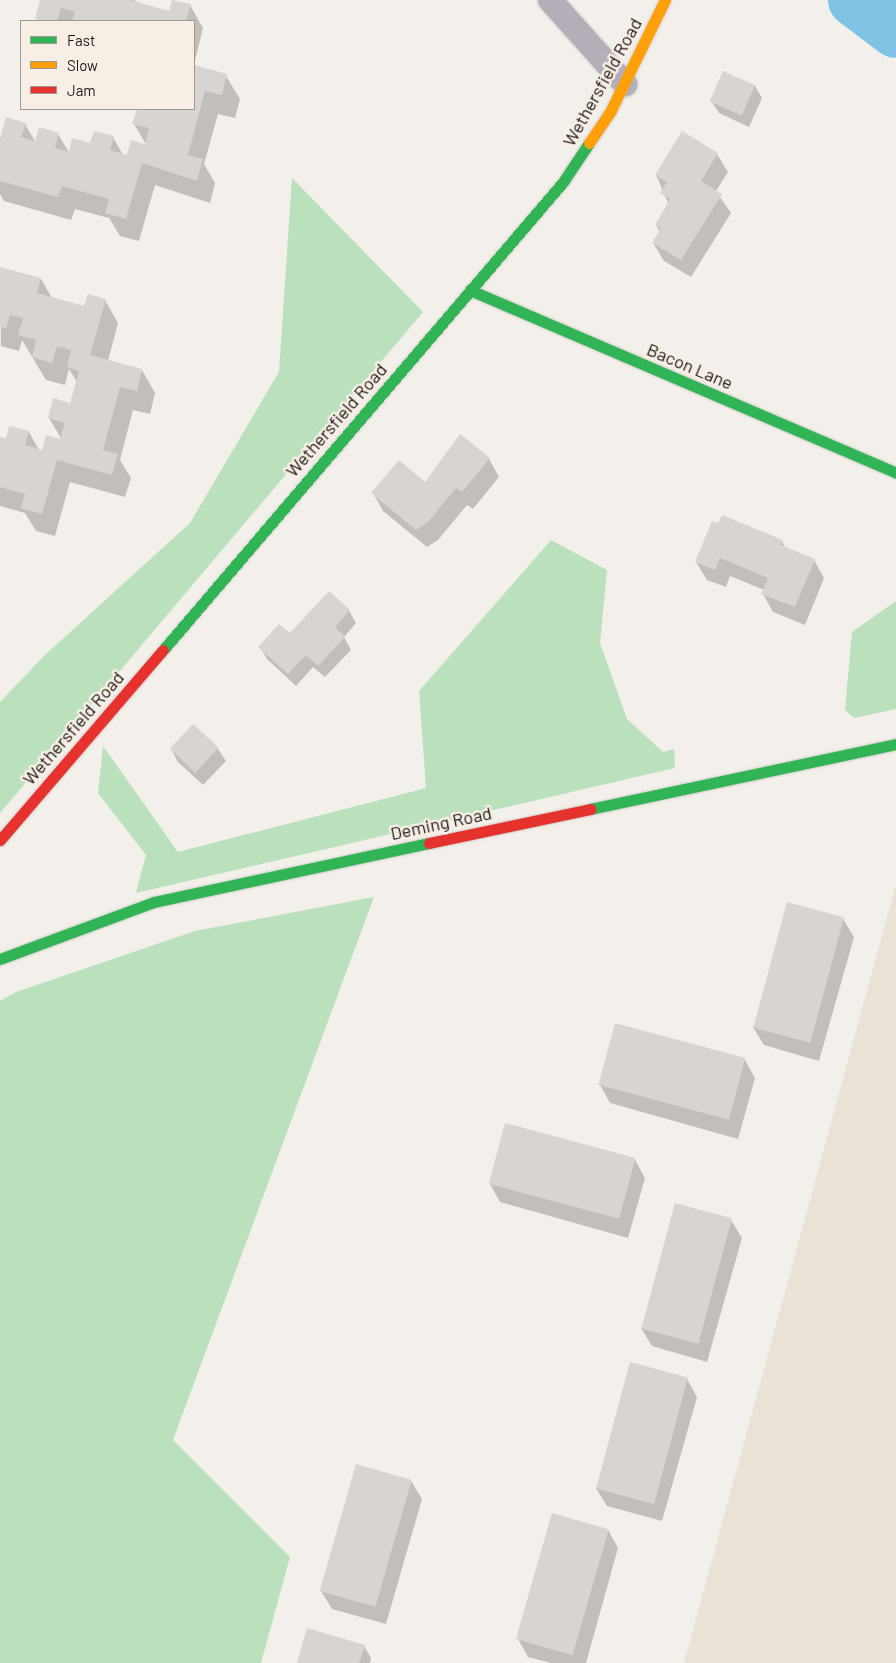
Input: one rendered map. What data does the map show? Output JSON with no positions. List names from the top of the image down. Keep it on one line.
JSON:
{"streets":{"street":["Wethersfield Road","Bacon Lane","Deming Road"]},"crossings":[["Wethersfield Road","Bacon Lane"]],"legend":["Fast","Slow","Jam"]}
